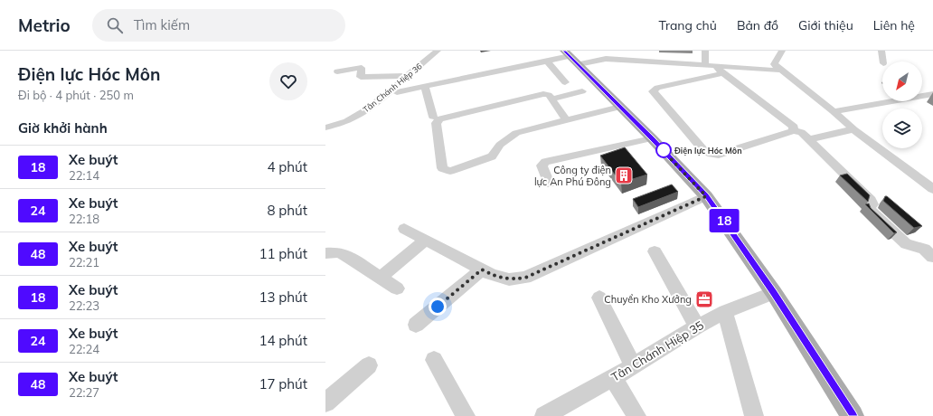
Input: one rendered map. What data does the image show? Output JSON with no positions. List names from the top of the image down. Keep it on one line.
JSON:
{"streets":{"street":["Tân Chánh Hiệp 36","Tân Chánh Hiệp 35"]},"places":{"other":["Điện lực Hóc Môn"],"building":["Công ty điện lực An Phú Đông"],"office":["Chuyển Kho Xưởng"]},"lines":["bus line 18"],"north":"bottom left","page":{"header":"Metrio","search":"Tìm kiếm","nav":["Trang chủ","Bản đồ","Giới thiệu","Liên hệ"],"heading":[["Điện lực Hóc Môn","Đi bộ · 4 phút · 250 m"],"Giờ khởi hành"],"on_map":"18","list":[{"mark":"18","name":"Xe buýt","note":"22:14","value":"4 phút"},{"mark":"24","name":"Xe buýt","note":"22:18","value":"8 phút"},{"mark":"48","name":"Xe buýt","note":"22:21","value":"11 phút"},{"mark":"18","name":"Xe buýt","note":"22:23","value":"13 phút"},{"mark":"24","name":"Xe buýt","note":"22:24","value":"14 phút"},{"mark":"48","name":"Xe buýt","note":"22:27","value":"17 phút"}]}}
